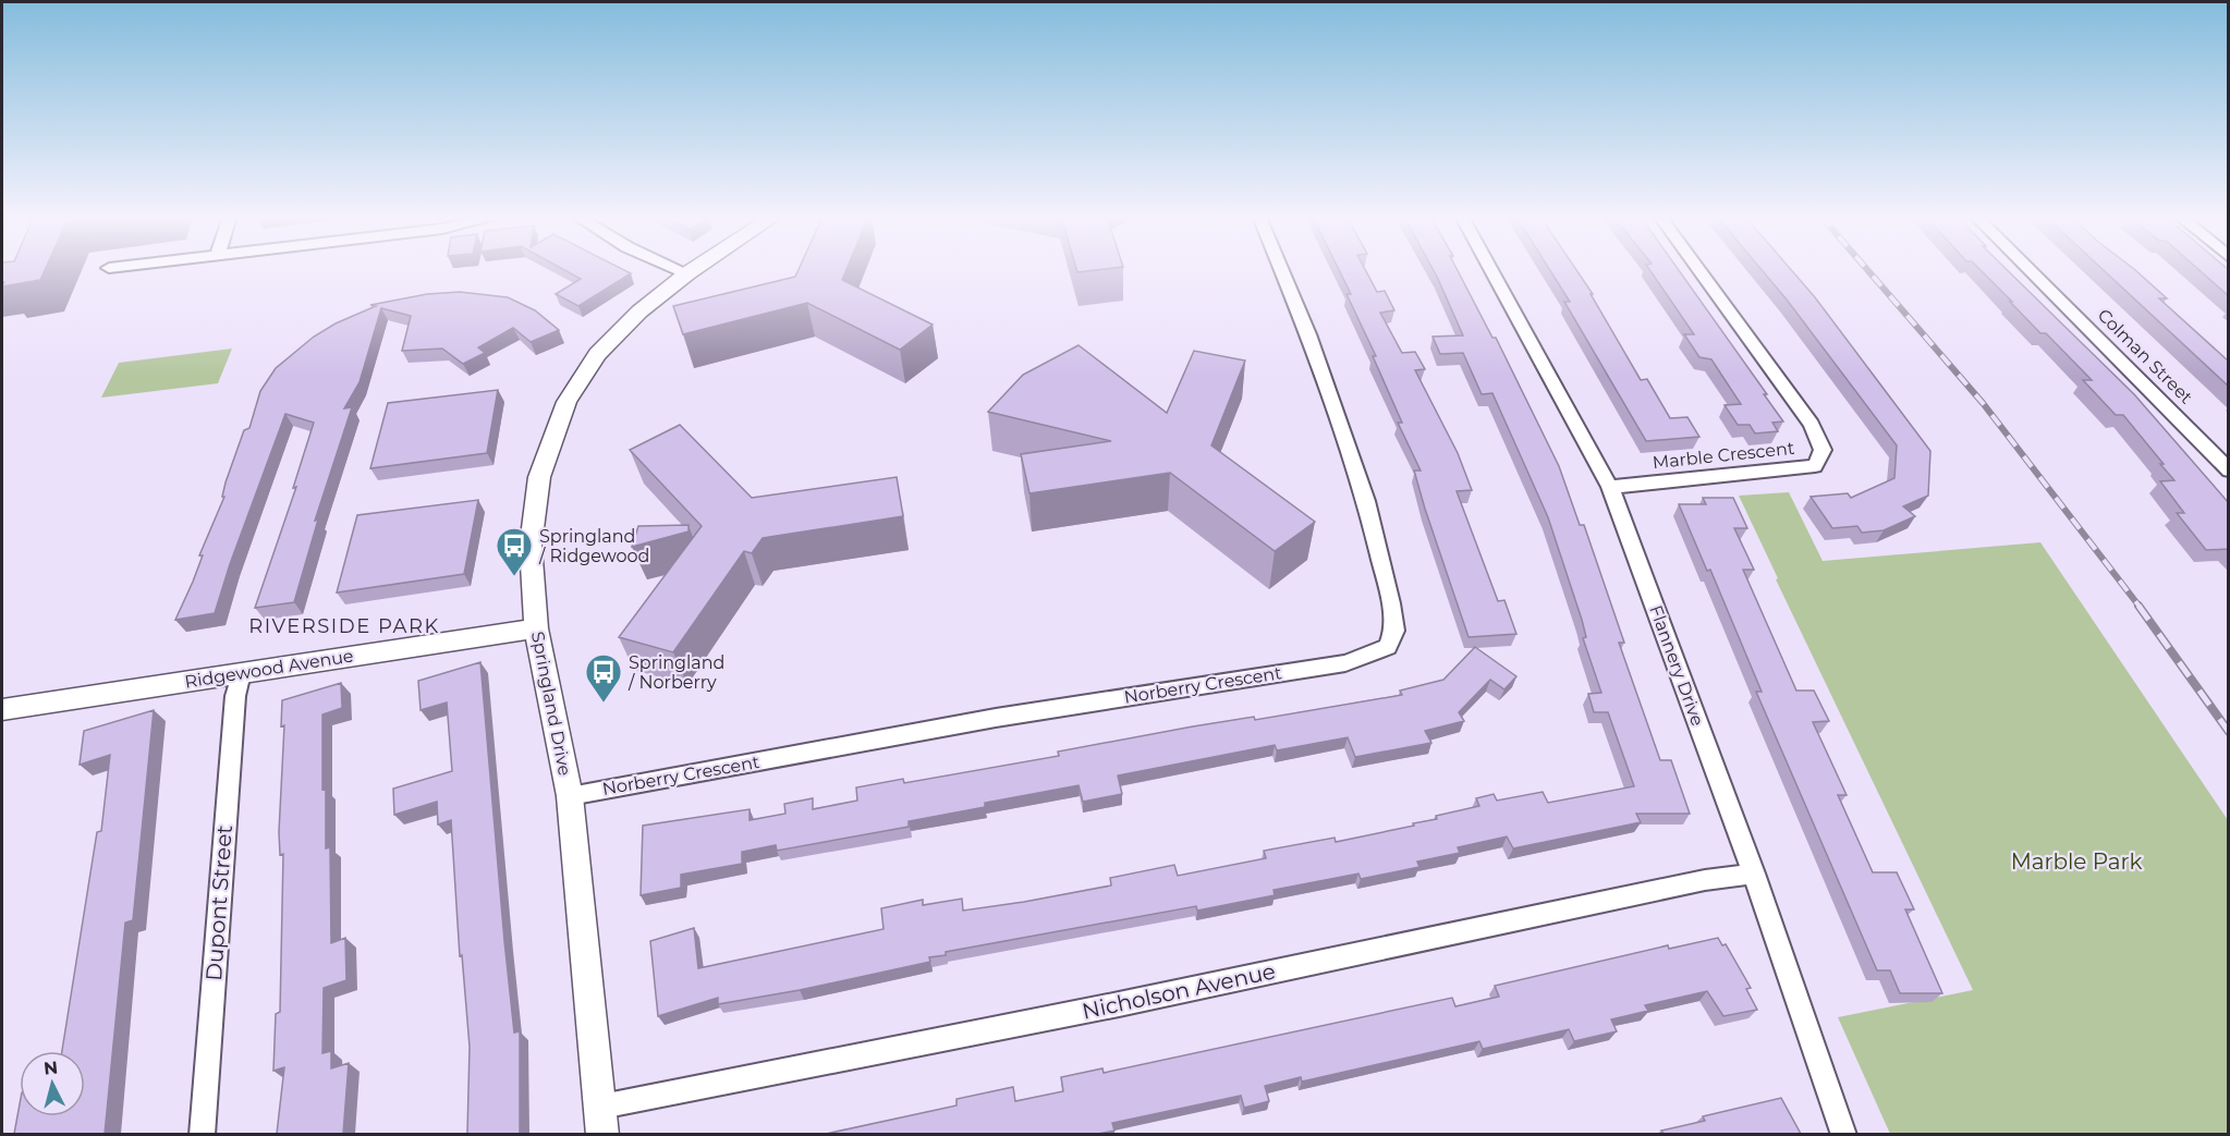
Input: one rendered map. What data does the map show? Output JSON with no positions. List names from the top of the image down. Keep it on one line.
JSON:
{"streets":{"street":["Colman Street","Marble Crescent","Flannery Drive","Ridgewood Avenue","Norberry Crescent","Springland Drive","Dupont Street","Nicholson Avenue"]},"crossings":[["Marble Crescent","Flannery Drive"],["Flannery Drive","Nicholson Avenue"],["Ridgewood Avenue","Springland Drive"],["Ridgewood Avenue","Dupont Street"],["Norberry Crescent","Springland Drive"],["Springland Drive","Nicholson Avenue"]],"districts":["RIVERSIDE PARK"],"parks":["Marble Park"],"places":{"bus stop":["Springland / Ridgewood","Springland / Norberry"]},"north":"top"}
